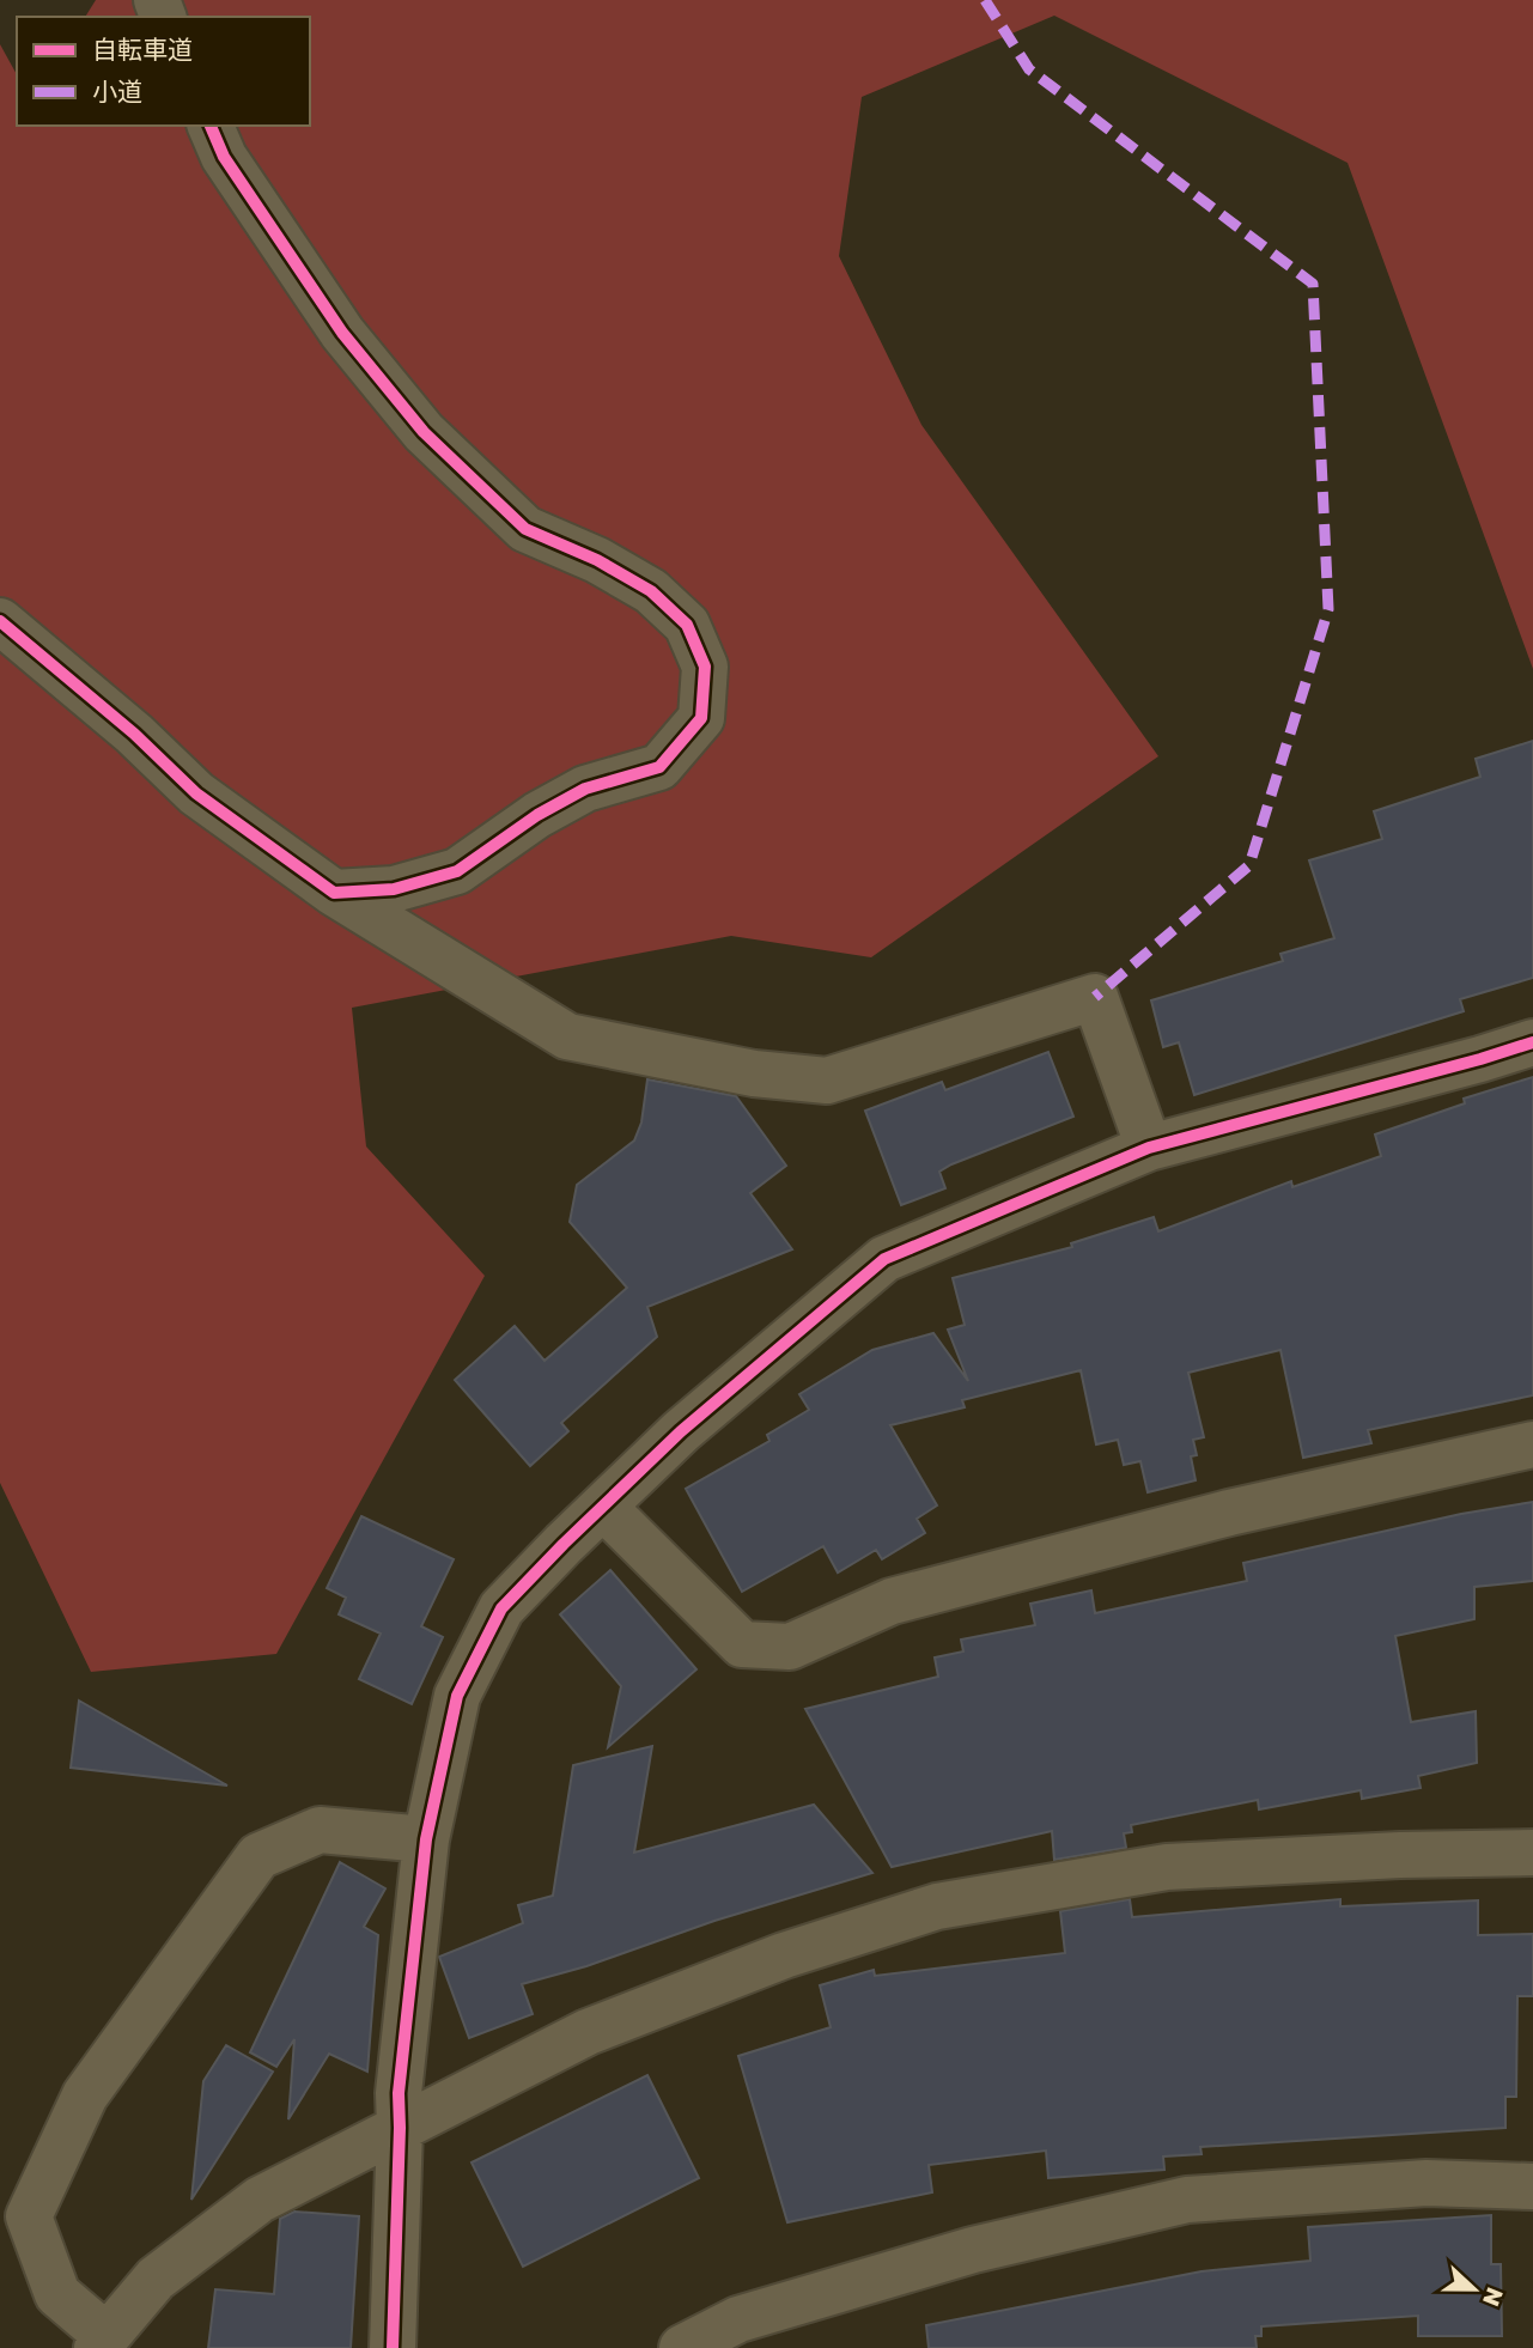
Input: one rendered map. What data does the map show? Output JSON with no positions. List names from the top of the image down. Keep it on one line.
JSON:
{"legend":["自転車道","小道"],"north":"right"}
